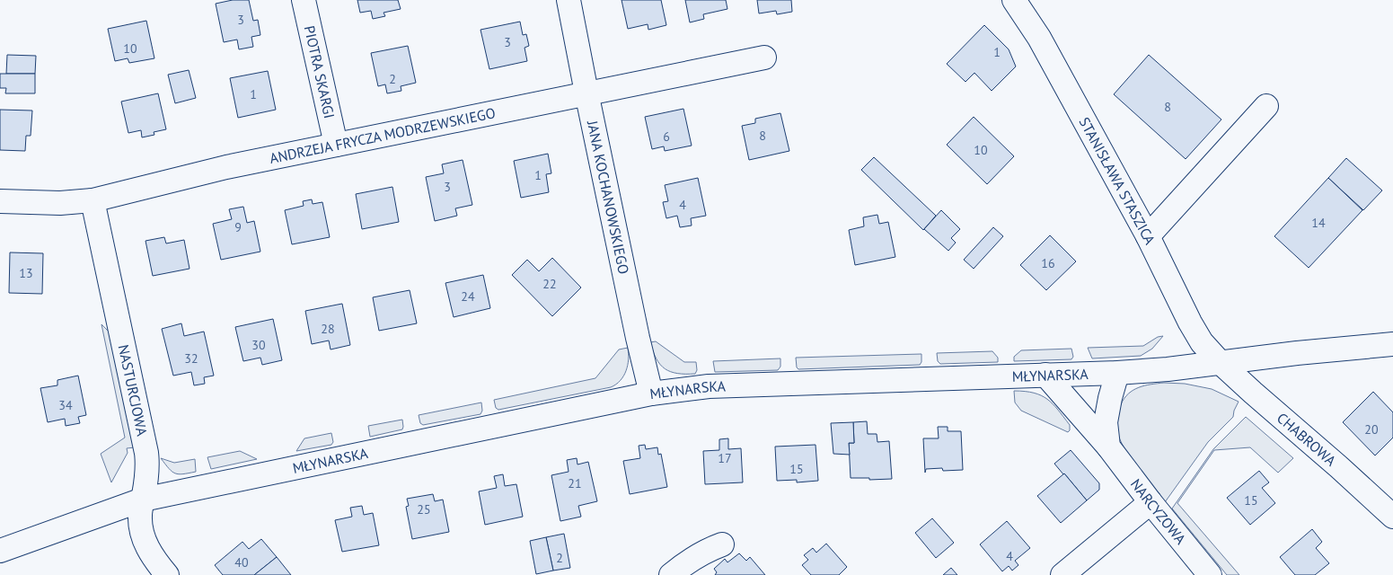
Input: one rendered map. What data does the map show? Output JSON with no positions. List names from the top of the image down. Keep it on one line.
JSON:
{"streets":{"street":["PIOTRA SKARGI","ANDRZEJA FRYCZA MODRZEWSKIEGO","STANISŁAWA STASZICA","JANA KOCHANOWSKIEGO","MŁYNARSKA","NASTURCJOWA","CHABROWA","NARCYZOWA"]},"crossings":[["PIOTRA SKARGI","ANDRZEJA FRYCZA MODRZEWSKIEGO"],["ANDRZEJA FRYCZA MODRZEWSKIEGO","JANA KOCHANOWSKIEGO"],["ANDRZEJA FRYCZA MODRZEWSKIEGO","NASTURCJOWA"],["STANISŁAWA STASZICA","MŁYNARSKA"],["STANISŁAWA STASZICA","CHABROWA"],["JANA KOCHANOWSKIEGO","MŁYNARSKA"],["MŁYNARSKA","NASTURCJOWA"],["MŁYNARSKA","CHABROWA"],["MŁYNARSKA","NARCYZOWA"]],"house_numbers":["3","3","10","1","2","1","8","8","6","10","1","3","4","14","9","16","13","22","24","28","30","32","34","20","17","15","21","15","25","4","2","40"]}
